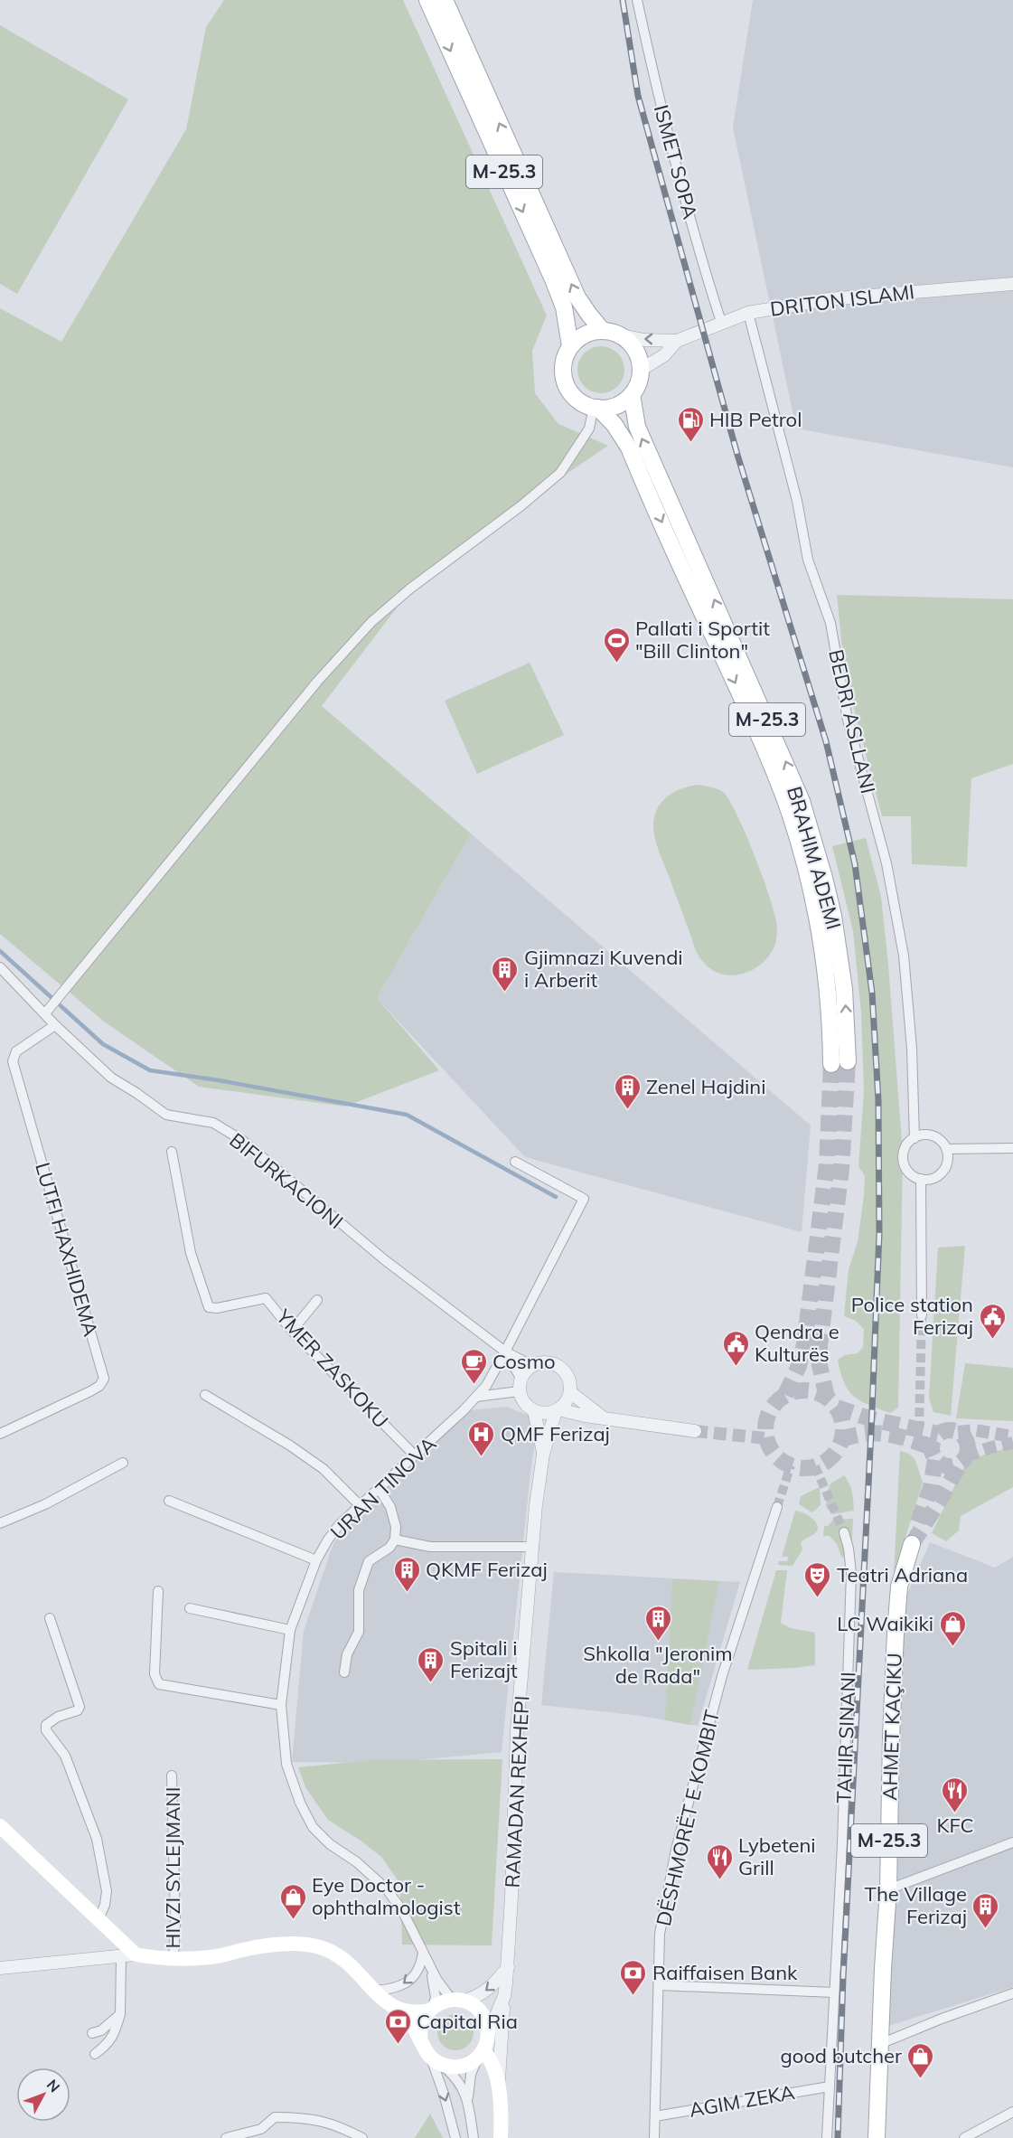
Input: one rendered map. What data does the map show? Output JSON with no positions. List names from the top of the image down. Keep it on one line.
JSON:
{"streets":{"main road":["M-25.3","BRAHIM ADEMI","AHMET KAÇIKU"],"street":["ISMET SOPA","DRITON ISLAMI","BEDRI ASLLANI","BIFURKACIONI","LUTFI HAXHIDEMA","YMER ZASKOKU","URAN TINOVA","TAHIR SINANI","RAMADAN REXHEPI","DËSHMORËT E KOMBIT","HIVZI SYLEJMANI","AGIM ZEKA"]},"crossings":[["ISMET SOPA","DRITON ISLAMI"],["M-25.3","DRITON ISLAMI"],["M-25.3","BRAHIM ADEMI"],["DRITON ISLAMI","BEDRI ASLLANI"],["DRITON ISLAMI","BRAHIM ADEMI"],["BIFURKACIONI","LUTFI HAXHIDEMA"],["BIFURKACIONI","RAMADAN REXHEPI"],["YMER ZASKOKU","URAN TINOVA"],["TAHIR SINANI","AGIM ZEKA"],["DËSHMORËT E KOMBIT","AGIM ZEKA"]],"places":{"fuel station":["HIB Petrol"],"sports":["Pallati i Sportit \"Bill Clinton\""],"building":["Gjimnazi Kuvendi i Arberit","Zenel Hajdini","QKMF Ferizaj","Shkolla \"Jeronim de Rada\"","Spitali i Ferizajt","The Village Ferizaj"],"public building":["Police station Ferizaj","Qendra e Kulturës"],"cafe":["Cosmo"],"hospital":["QMF Ferizaj"],"theatre":["Teatri Adriana"],"shop":["LC Waikiki","Eye Doctor - ophthalmologist","good butcher"],"restaurant":["KFC","Lybeteni Grill"],"bank":["Raiffaisen Bank","Capital Ria"]},"north":"top right"}
